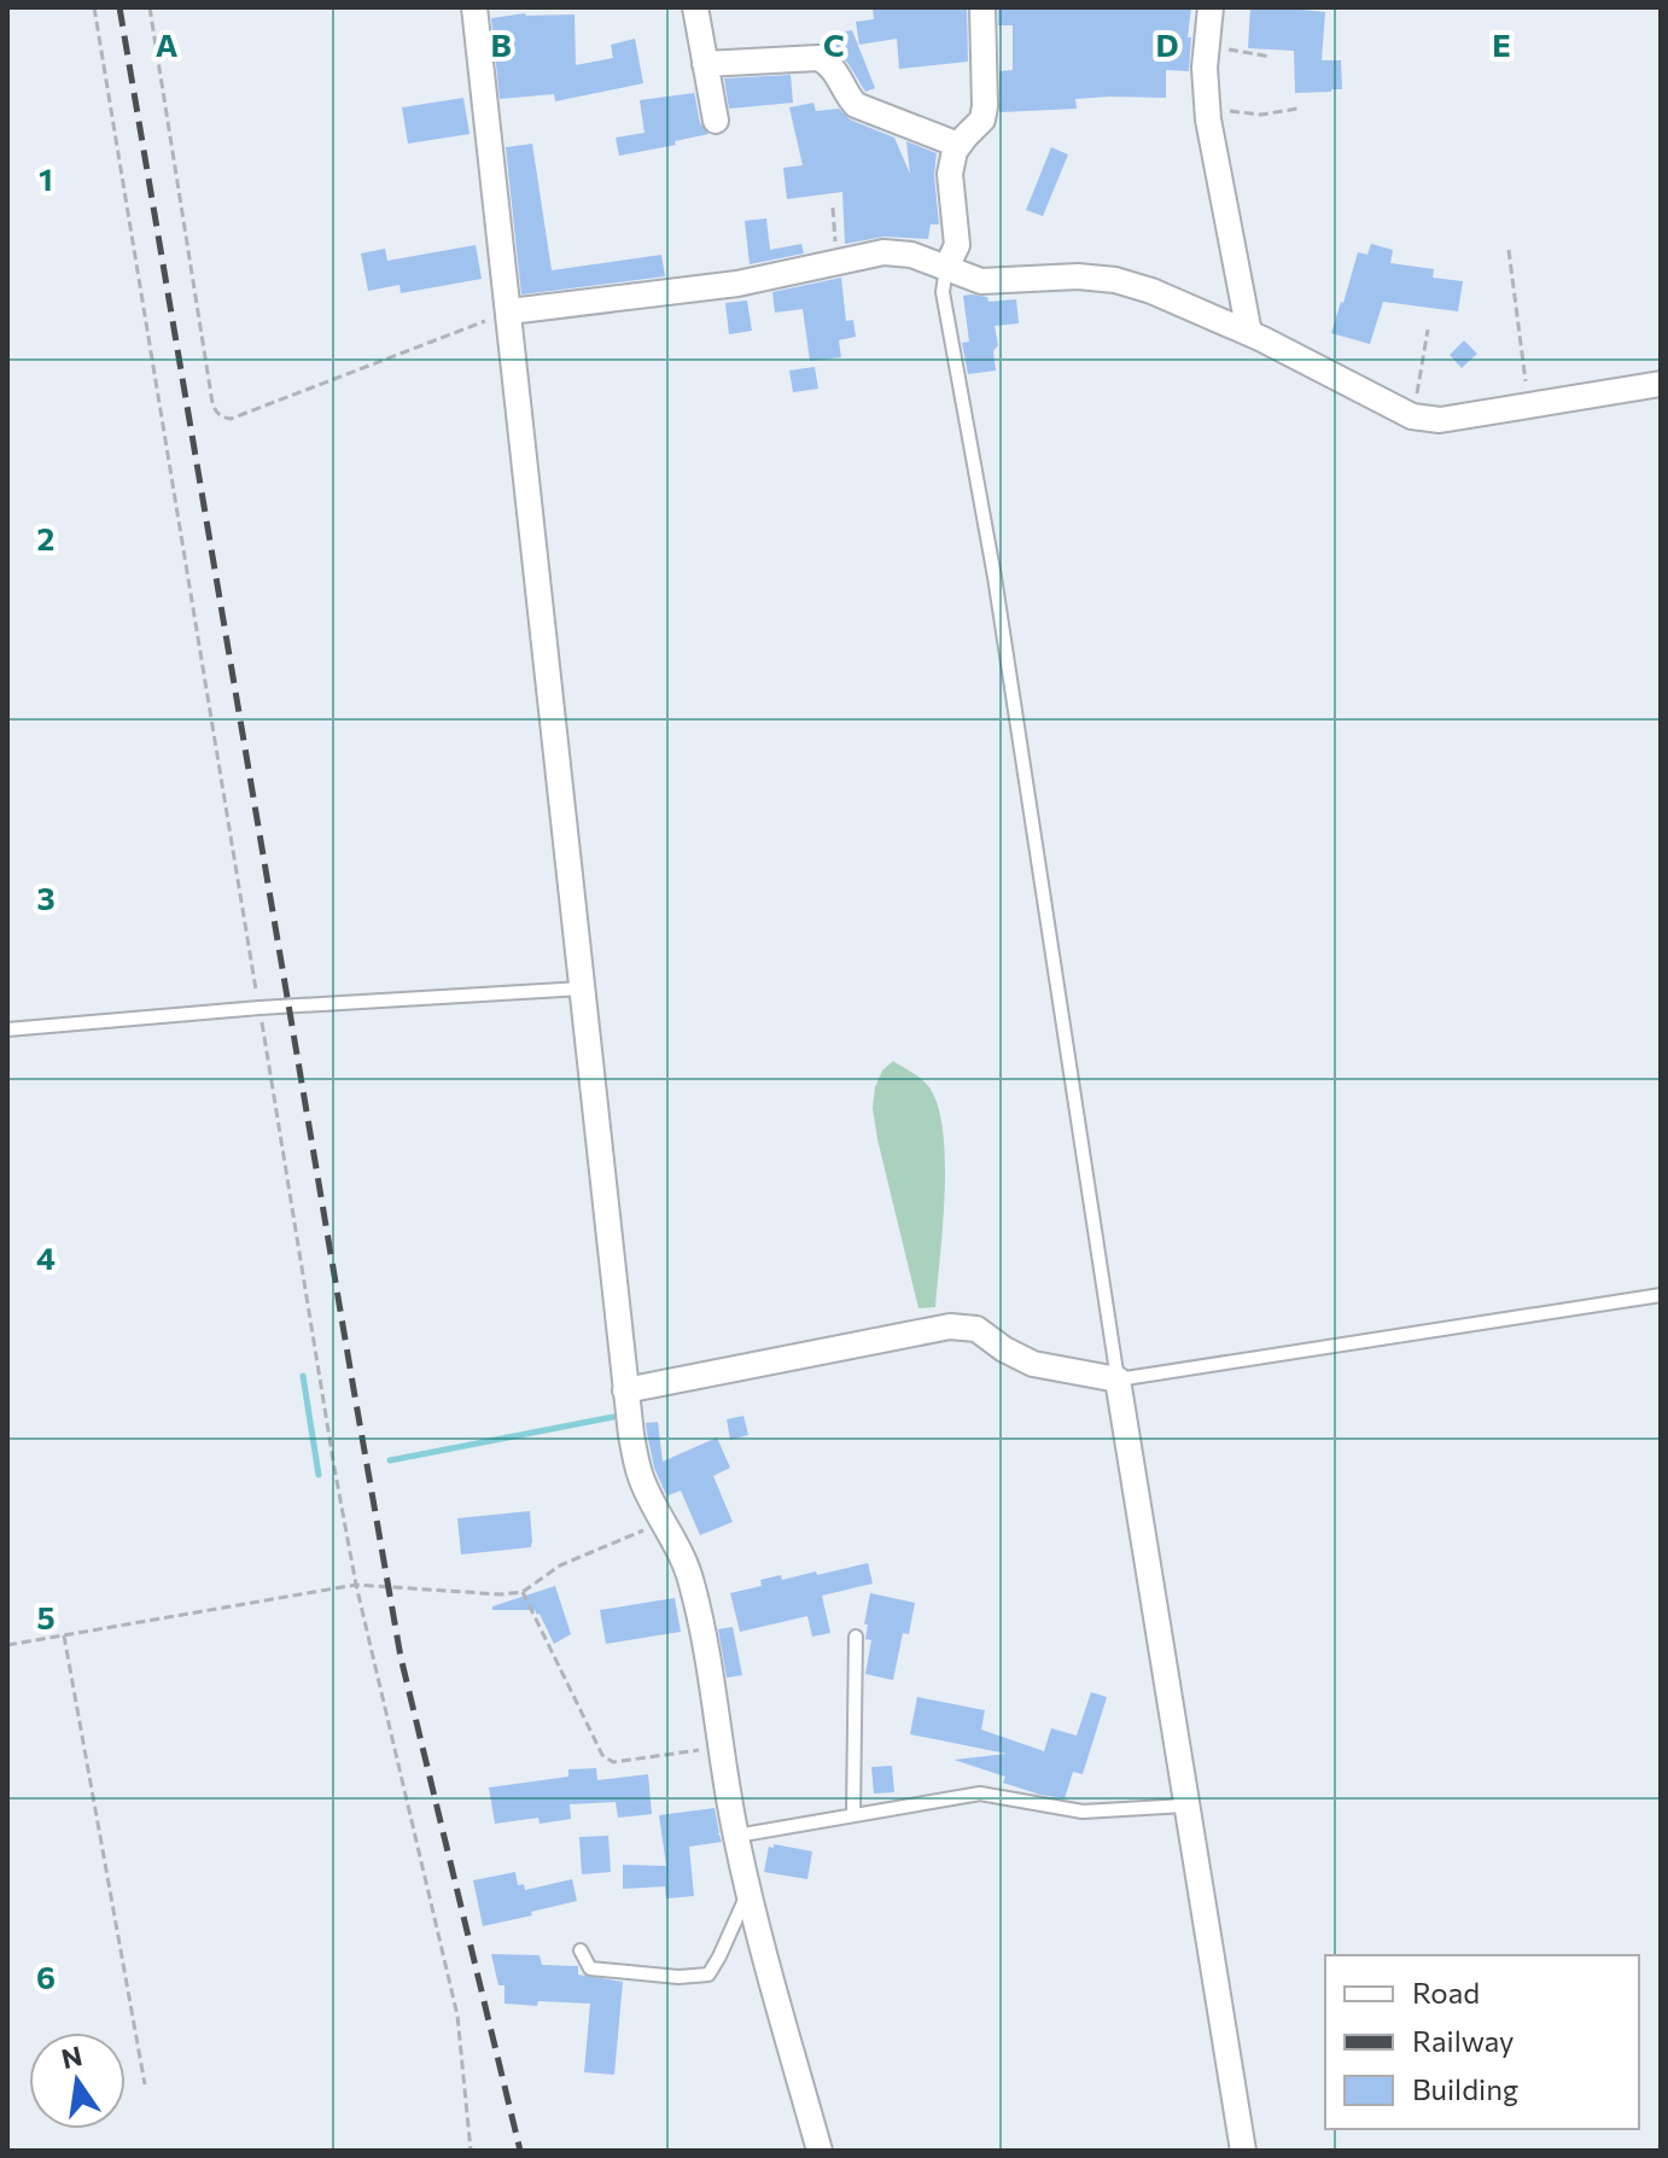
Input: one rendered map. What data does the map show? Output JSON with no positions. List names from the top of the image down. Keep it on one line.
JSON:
{"legend":["Road","Railway","Building"],"north":"top","grid":{"columns":["A","B","C","D","E"],"rows":["1","2","3","4","5","6"]}}
